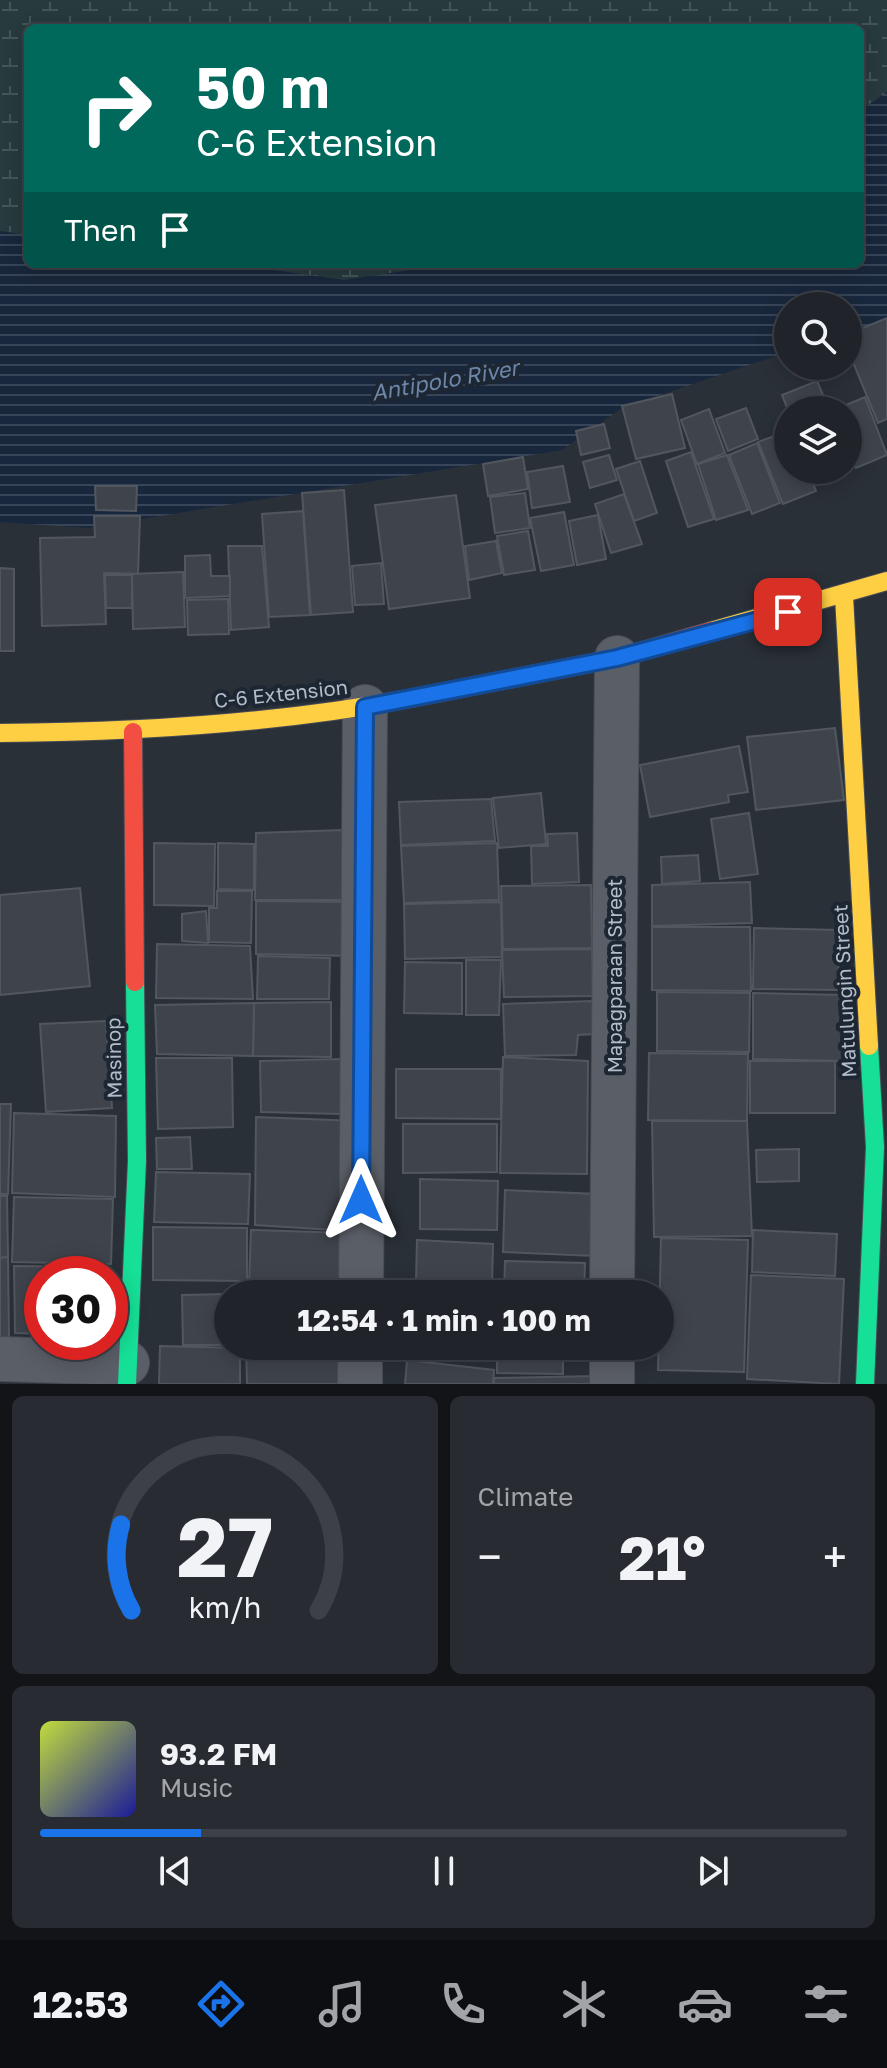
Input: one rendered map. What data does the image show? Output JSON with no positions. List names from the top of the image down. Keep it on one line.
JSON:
{"streets":{"street":["C-6 Extension","Mapagparaan Street","Matulungin Street","Masinop"]},"crossings":[["C-6 Extension","Mapagparaan Street"],["C-6 Extension","Matulungin Street"],["C-6 Extension","Masinop"]],"water":["Antipolo River"],"page":{"turn":["50 m","C-6 Extension"],"then":"Then","limit":"30","trip":"12:54 · 1 min · 100 m","tile":"Climate","heat":["−","21°","+"],"song":["93.2 FM","Music"],"tabs":"12:53","gauge":["27","km/h"]}}
